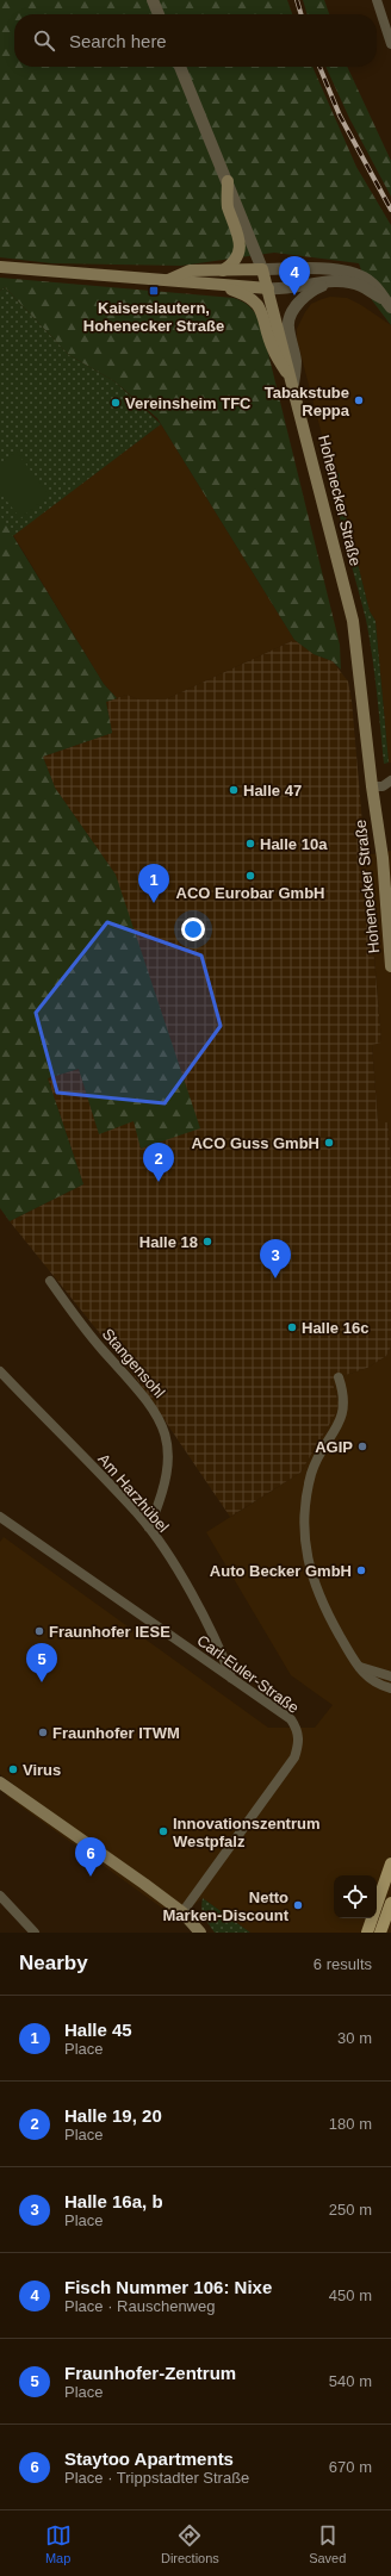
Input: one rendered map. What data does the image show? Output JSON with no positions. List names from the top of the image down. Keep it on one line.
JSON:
{"streets":{"main road":["Hohenecker Straße"],"street":["Stangensohl","Am Harzhübel","Carl-Euler-Straße"]},"crossings":[["Stangensohl","Am Harzhübel"],["Am Harzhübel","Carl-Euler-Straße"]],"places":{"transit":["Kaiserslautern, Hohenecker Straße"],"other":["Tabakstube Reppa","Vereinsheim TFC","Halle 47","Halle 10a","ACO Eurobar GmbH","ACO Guss GmbH","Halle 18","Halle 16c","AGIP","Auto Becker GmbH","Fraunhofer IESE","Fraunhofer ITWM","Virus","Innovationszentrum Westpfalz","Netto Marken-Discount"]},"page":{"search":"Search here","pins":["4","1","2","3","5","6"],"heading":["Nearby","6 results"],"list":[{"mark":"1","name":"Halle 45","note":"Place","value":"30 m"},{"mark":"2","name":"Halle 19, 20","note":"Place","value":"180 m"},{"mark":"3","name":"Halle 16a, b","note":"Place","value":"250 m"},{"mark":"4","name":"Fisch Nummer 106: Nixe","note":"Place · Rauschenweg","value":"450 m"},{"mark":"5","name":"Fraunhofer-Zentrum","note":"Place","value":"540 m"},{"mark":"6","name":"Staytoo Apartments","note":"Place · Trippstadter Straße","value":"670 m"}],"nav":["Map","Directions","Saved"]}}
